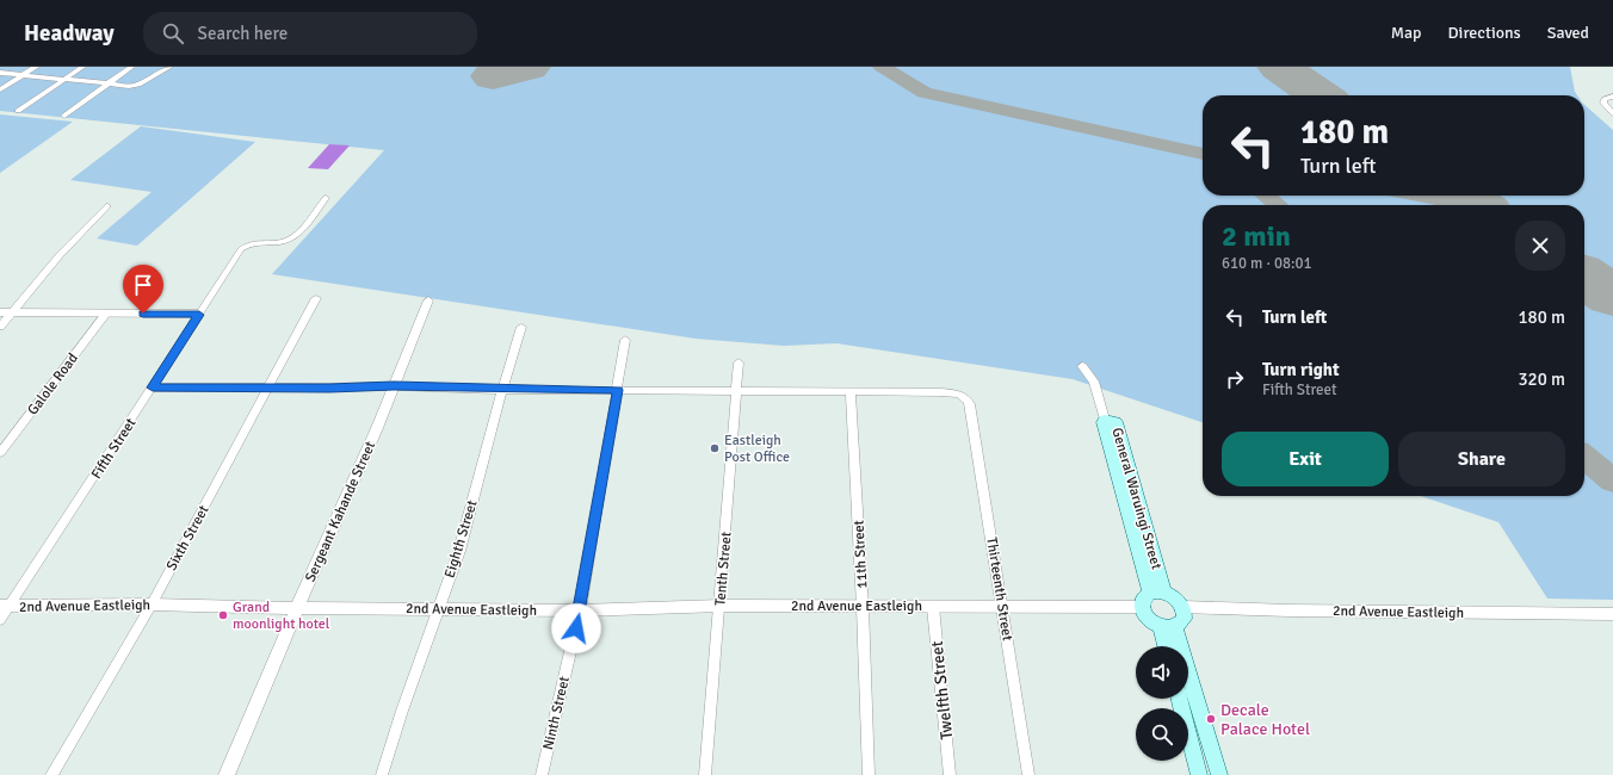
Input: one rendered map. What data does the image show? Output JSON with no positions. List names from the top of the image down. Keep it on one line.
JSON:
{"streets":{"main road":["General Waruingi Street"],"street":["Galole Road","Fifth Street","Sergeant Kahande Street","Sixth Street","Eighth Street","11th Street","Tenth Street","Thirteenth Street","2nd Avenue Eastleigh","Twelfth Street","Ninth Street"]},"crossings":[["Fifth Street","2nd Avenue Eastleigh"],["General Waruingi Street","2nd Avenue Eastleigh"],["Sergeant Kahande Street","2nd Avenue Eastleigh"],["Sixth Street","2nd Avenue Eastleigh"],["Eighth Street","2nd Avenue Eastleigh"],["11th Street","Thirteenth Street"],["11th Street","2nd Avenue Eastleigh"],["Tenth Street","2nd Avenue Eastleigh"],["Thirteenth Street","2nd Avenue Eastleigh"],["2nd Avenue Eastleigh","Twelfth Street"],["2nd Avenue Eastleigh","Ninth Street"]],"places":["Eastleigh Post Office","Grand moonlight hotel","Decale Palace Hotel"],"page":{"header":"Headway","search":"Search here","nav":["Map","Directions","Saved"],"turn":["180 m","Turn left"],"heading":["2 min","610 m · 08:01"],"list":[{"name":"Turn left","value":"180 m"},{"name":"Turn right","note":"Fifth Street","value":"320 m"}],"buttons":["Exit","Share"]}}
